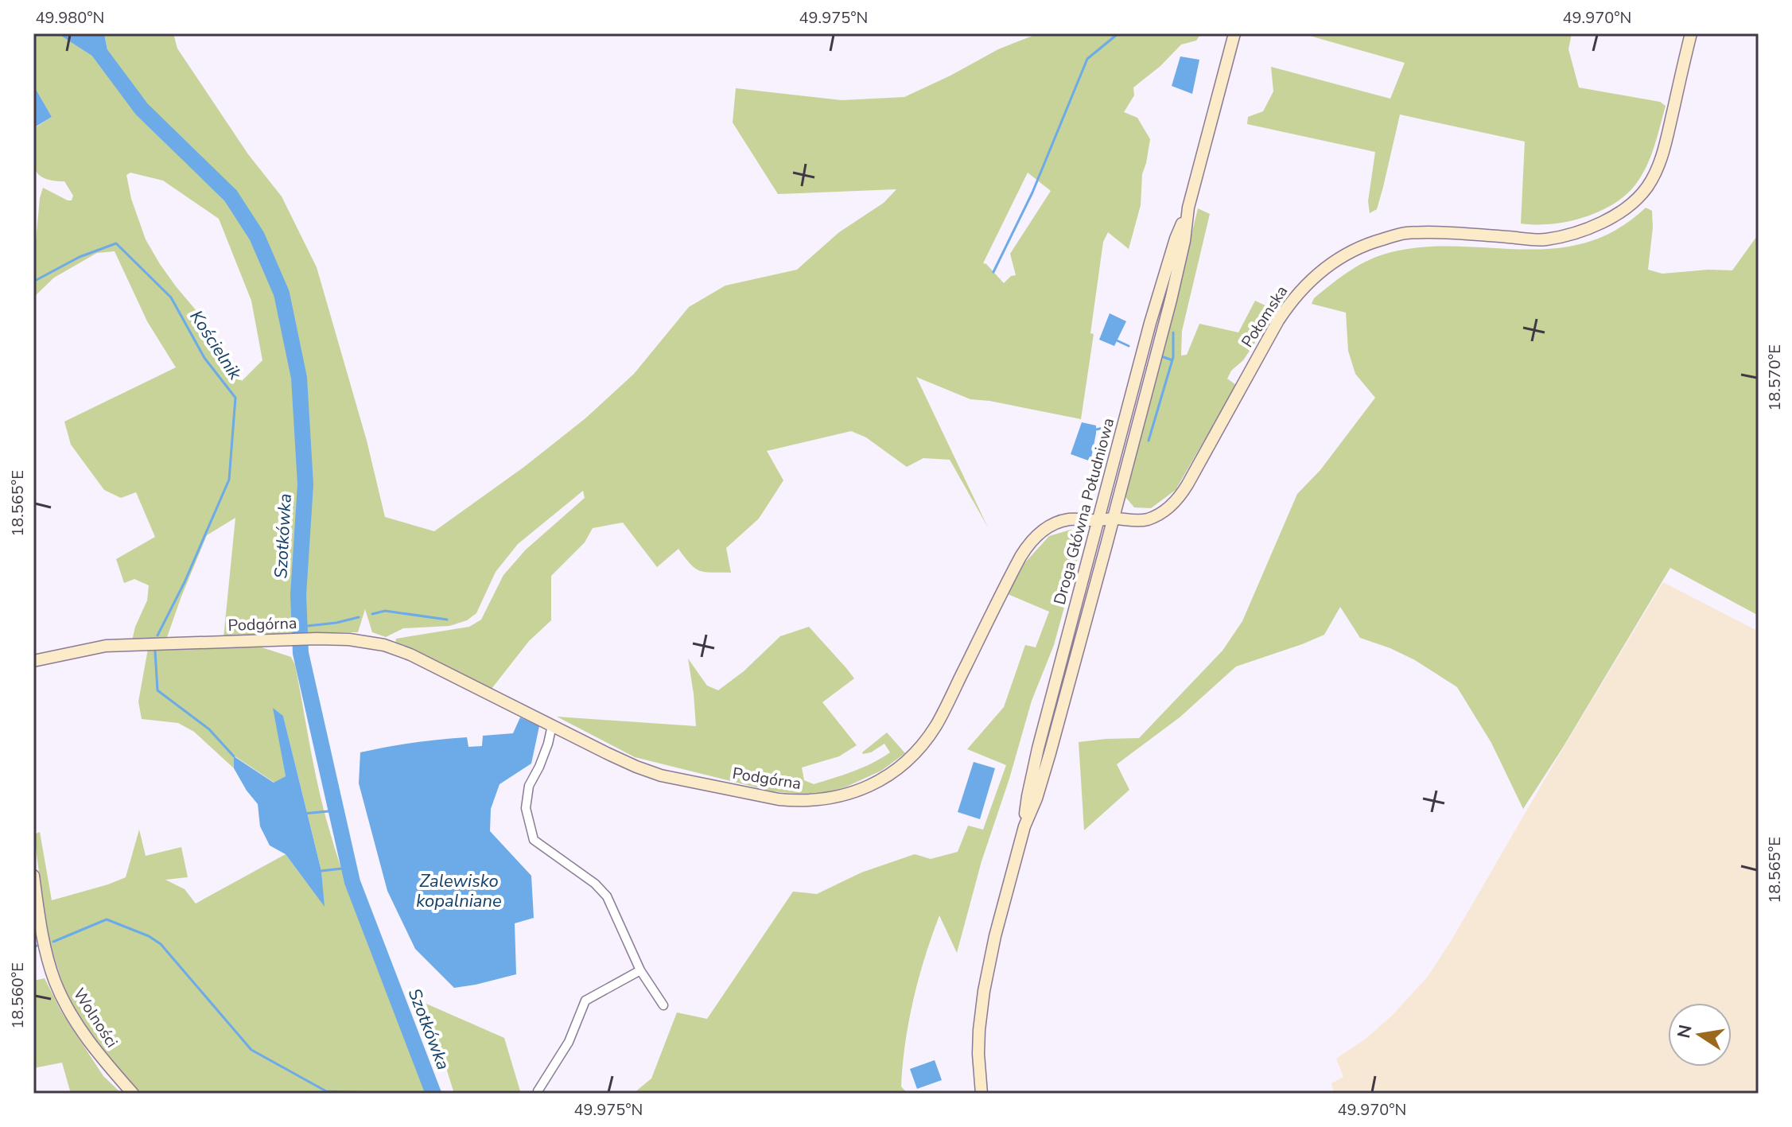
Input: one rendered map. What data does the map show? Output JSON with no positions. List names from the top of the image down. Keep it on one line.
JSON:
{"streets":{"street":["Połomska","Droga Główna Południowa","Podgórna","Wolności"]},"crossings":[["Połomska","Droga Główna Południowa"],["Połomska","Podgórna"]],"water":["Kościelnik","Szotkówka","Zalewisko kopalniane"],"north":"left","coordinates":["49.980°N","49.975°N","49.970°N","18.570°E","18.565°E","18.560°E"]}
